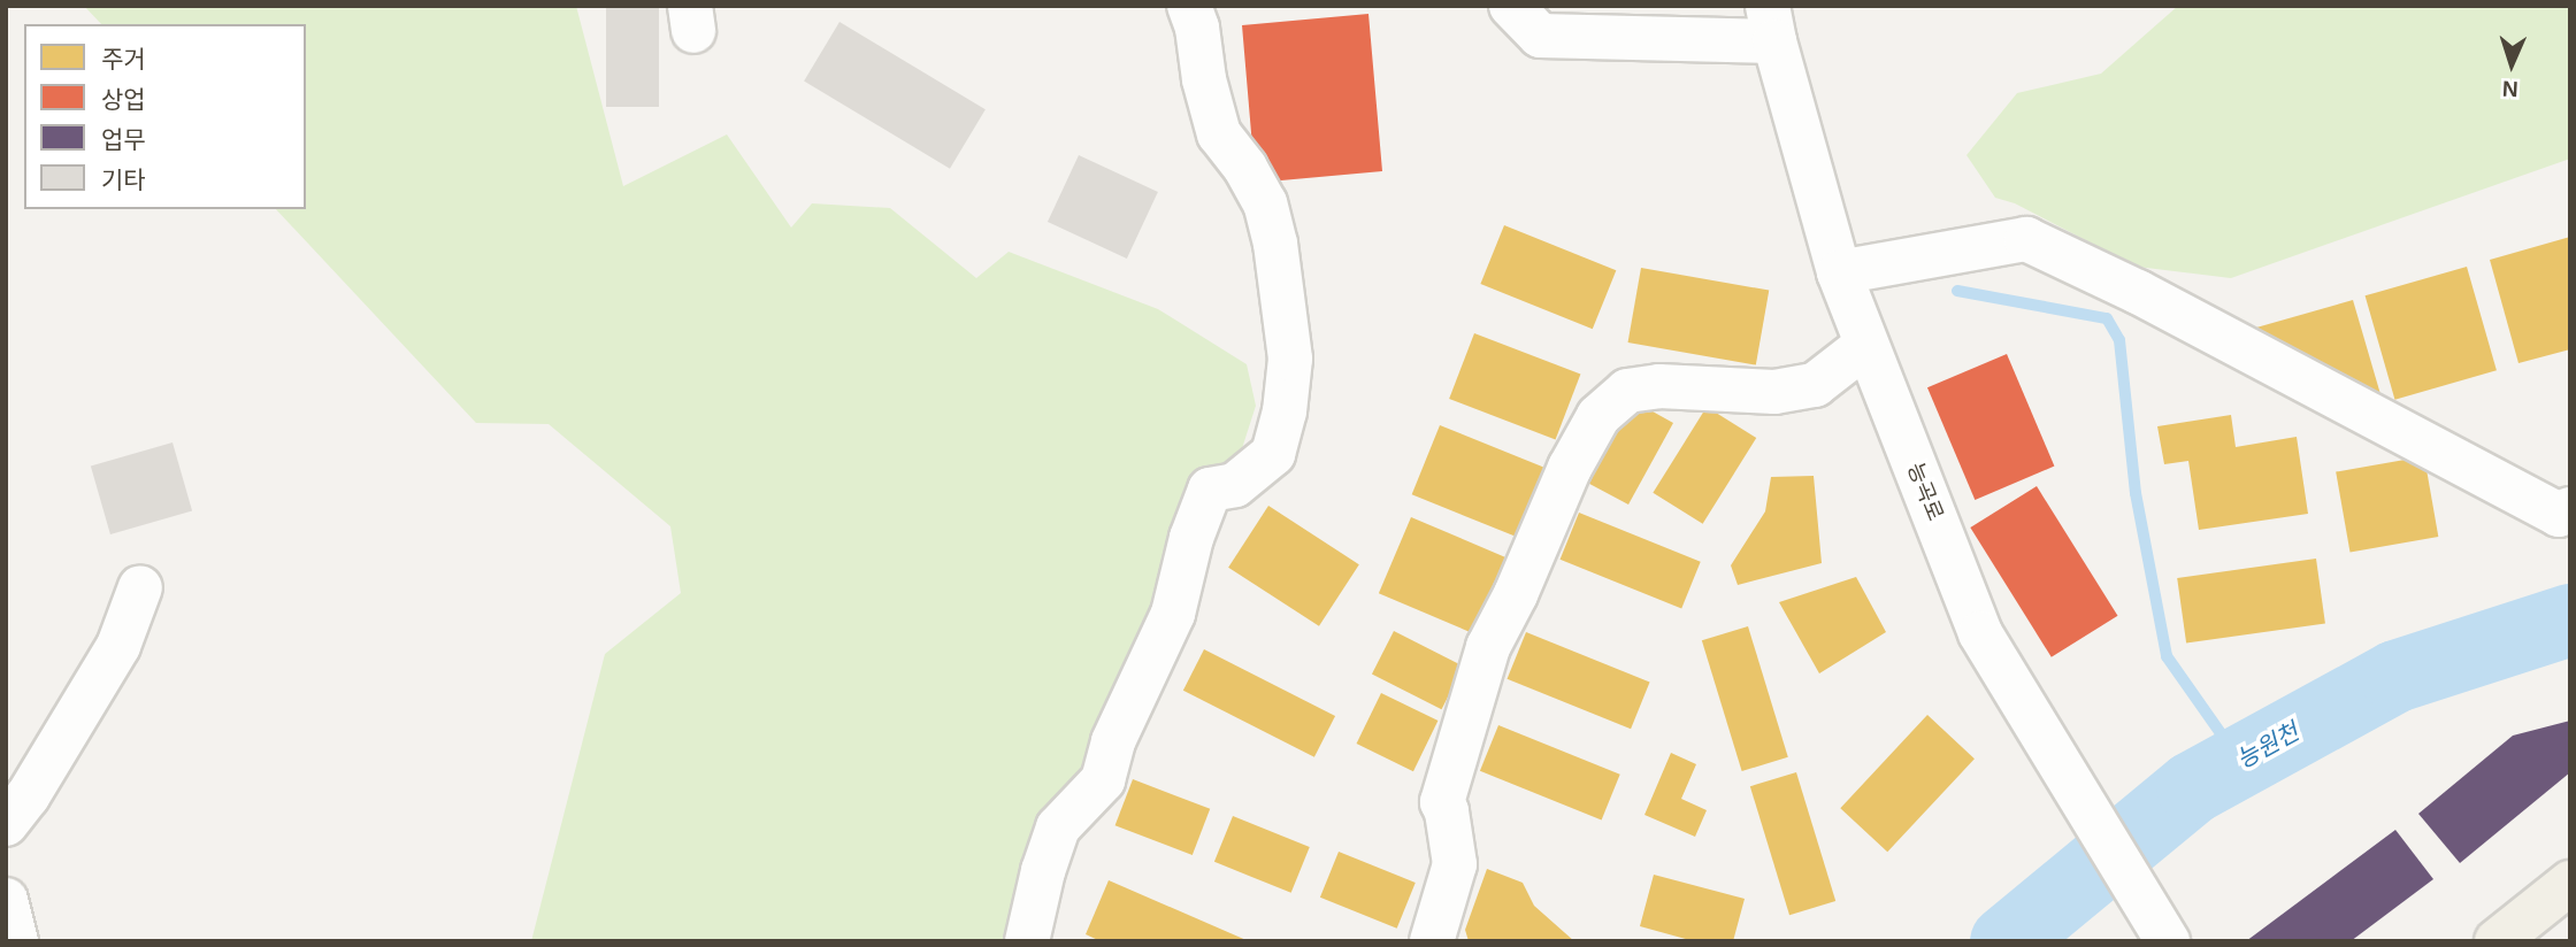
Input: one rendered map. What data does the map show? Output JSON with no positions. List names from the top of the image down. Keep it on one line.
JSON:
{"streets":{"street":["능곡로"]},"water":["능원천"],"legend":["주거","상업","업무","기타"],"north":"bottom"}
